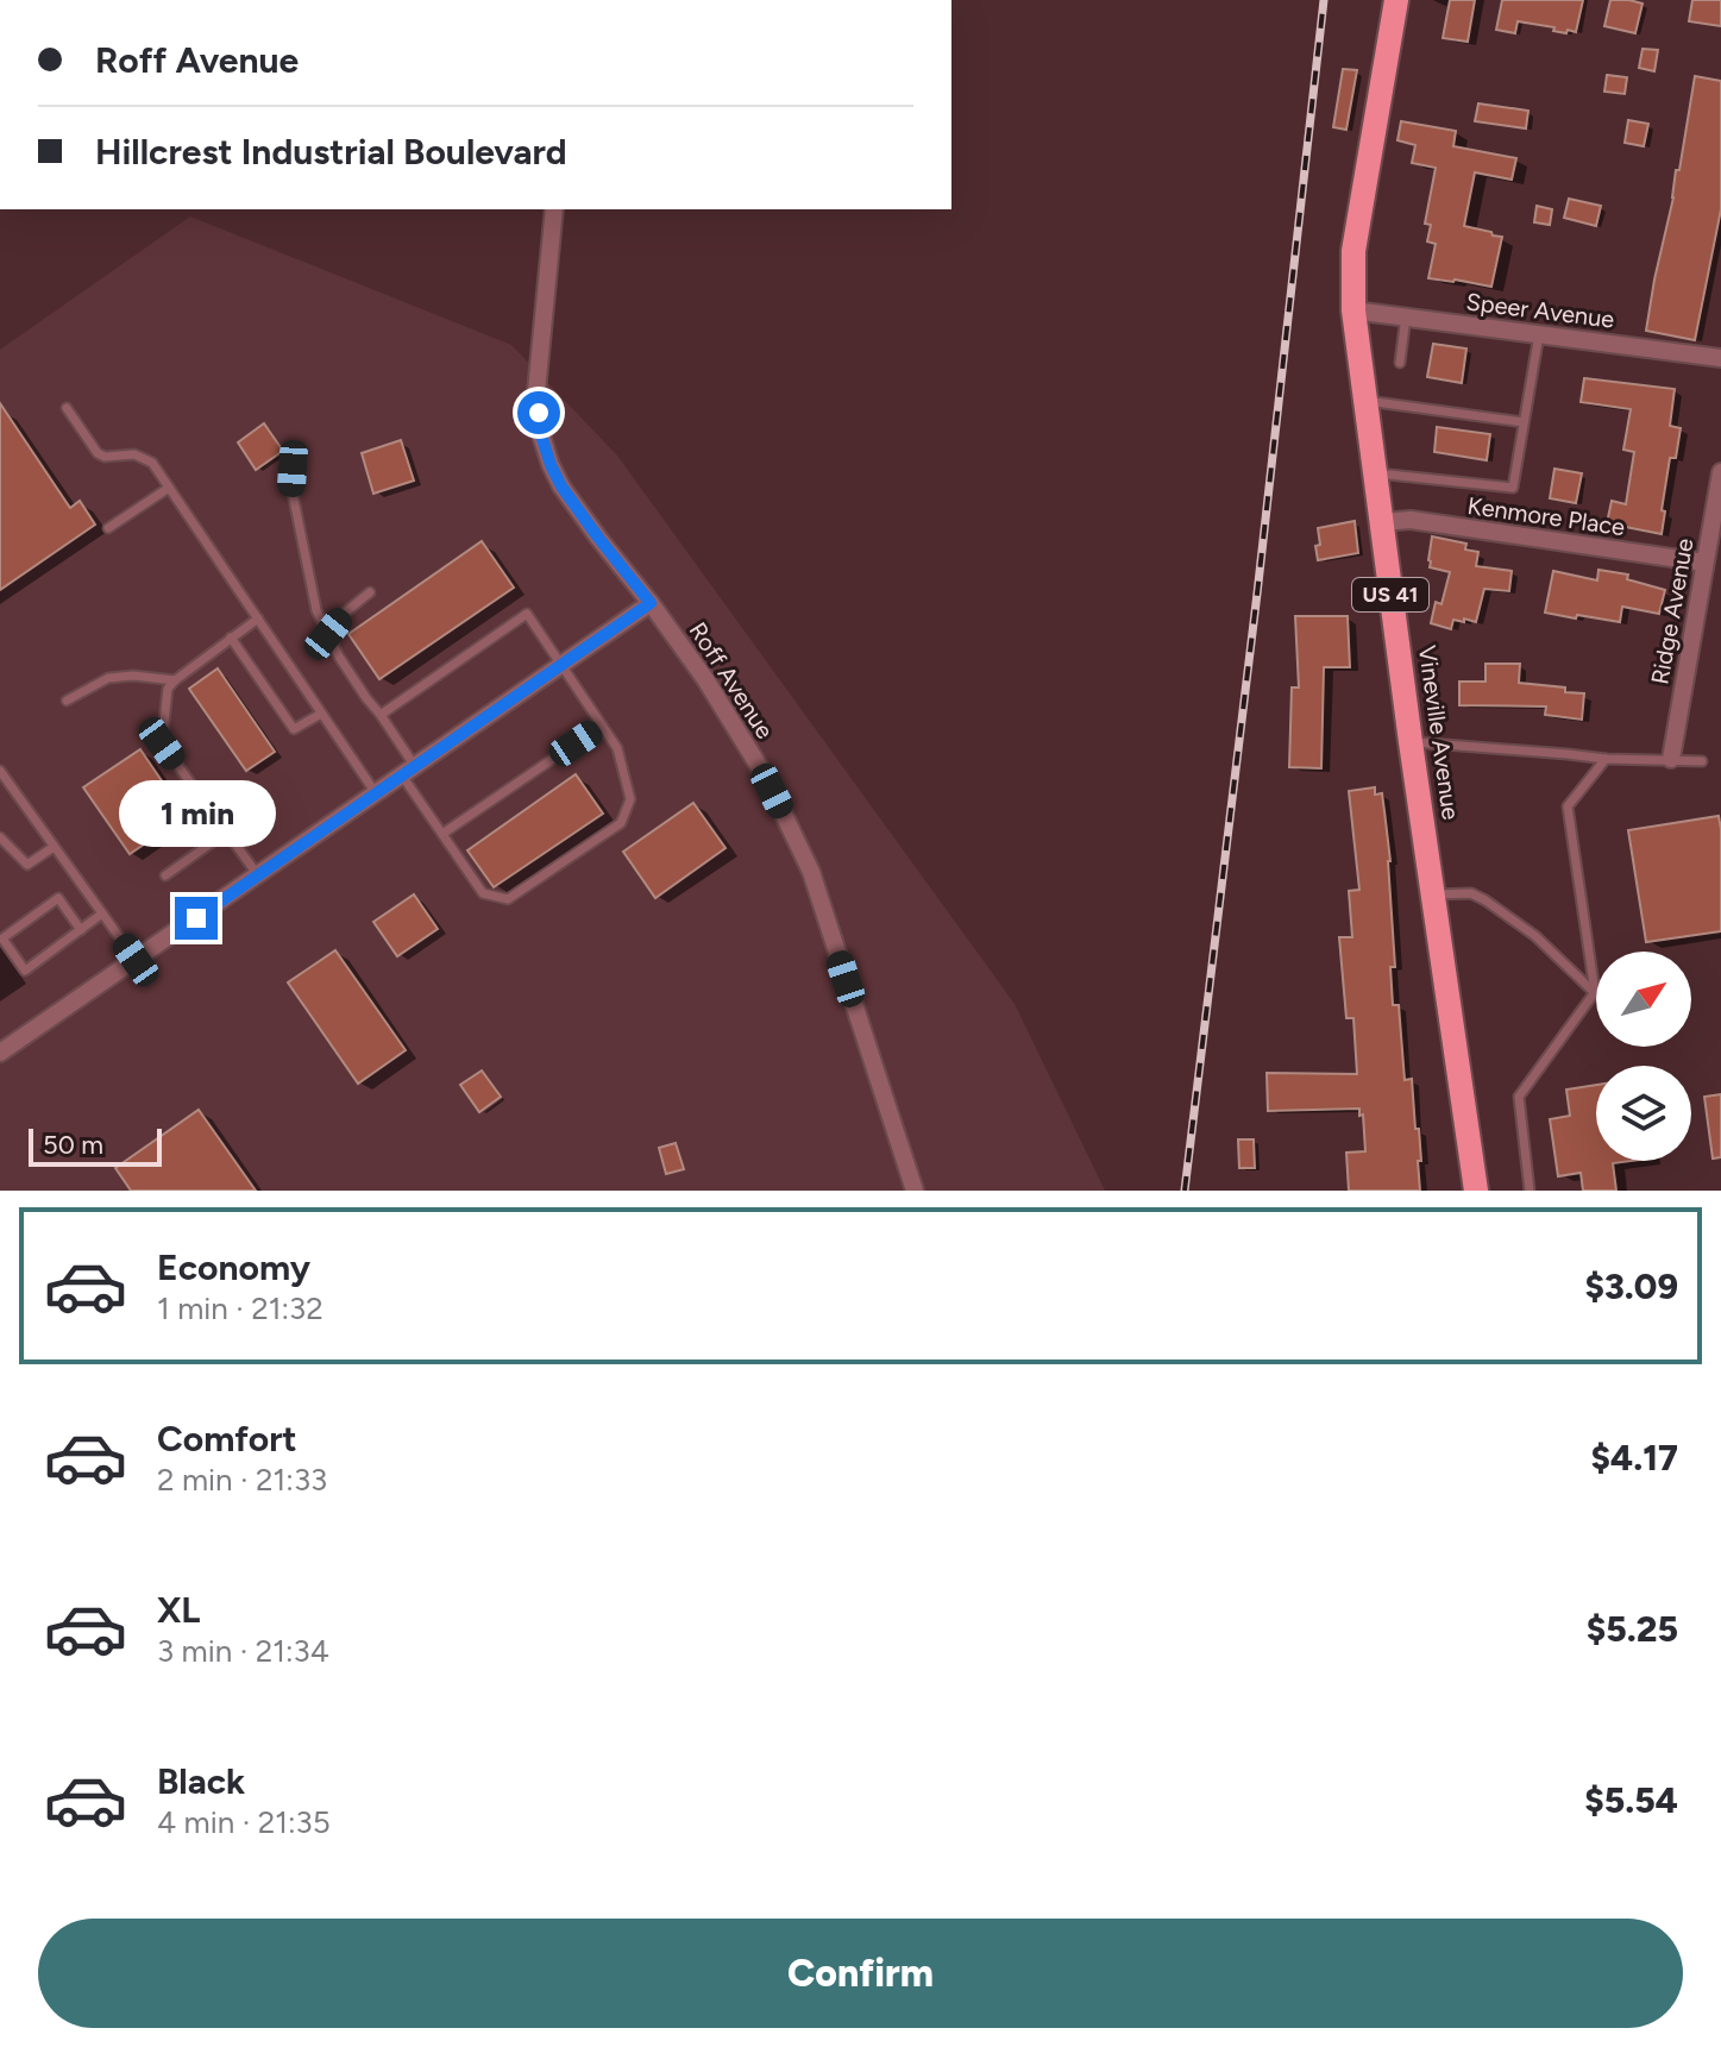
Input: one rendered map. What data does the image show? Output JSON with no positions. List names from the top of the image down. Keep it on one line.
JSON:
{"streets":{"main road":["US 41","Vineville Avenue"],"street":["Speer Avenue","Kenmore Place","Ridge Avenue","Roff Avenue"]},"crossings":[["Speer Avenue","Vineville Avenue"],["Kenmore Place","Ridge Avenue"],["Kenmore Place","Vineville Avenue"]],"scale_bar":"50 m","north":"top right","page":{"banner":["Roff Avenue","Hillcrest Industrial Boulevard"],"bubble":"1 min","scale":"50 m","list":[{"name":"Economy","note":"1 min · 21:32","value":"$3.09"},{"name":"Comfort","note":"2 min · 21:33","value":"$4.17"},{"name":"XL","note":"3 min · 21:34","value":"$5.25"},{"name":"Black","note":"4 min · 21:35","value":"$5.54"}],"buttons":"Confirm"}}
